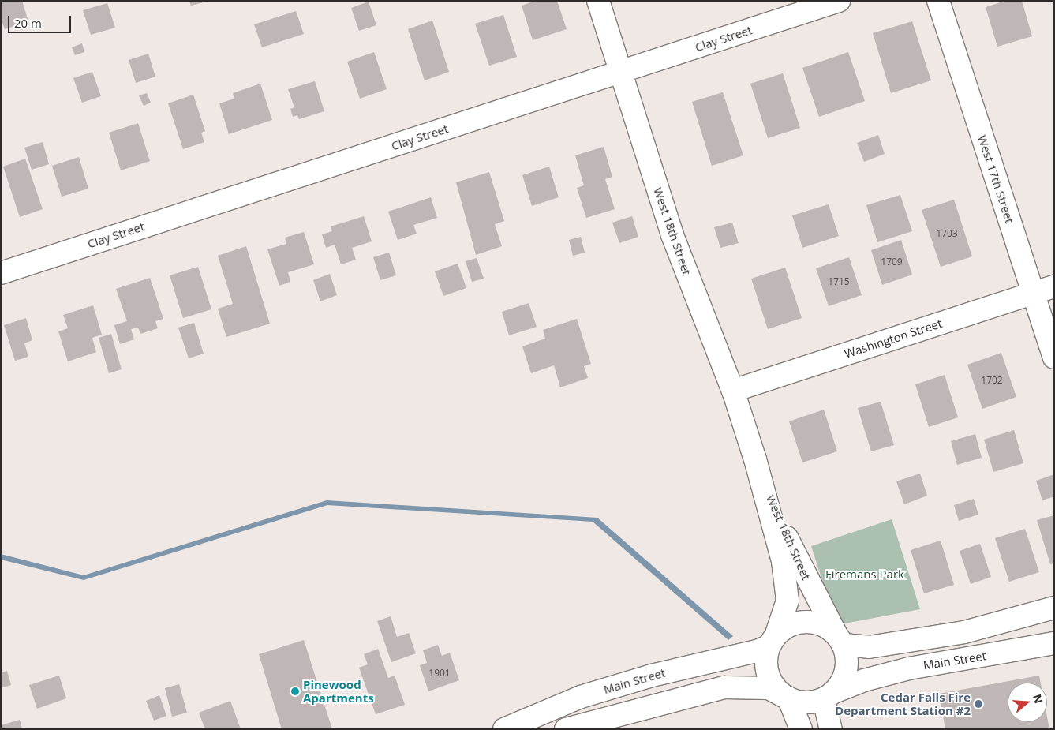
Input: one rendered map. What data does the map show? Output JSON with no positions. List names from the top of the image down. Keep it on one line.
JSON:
{"streets":{"main road":["Clay Street","West 17th Street","West 18th Street","Washington Street","Main Street"]},"crossings":[["Clay Street","West 18th Street"],["West 17th Street","Washington Street"],["West 18th Street","Washington Street"],["West 18th Street","Main Street"]],"parks":["Firemans Park"],"places":["Pinewood Apartments","Cedar Falls Fire Department Station #2"],"house_numbers":["1703","1709","1715","1702","1901"],"scale_bar":"20 m","north":"right"}
